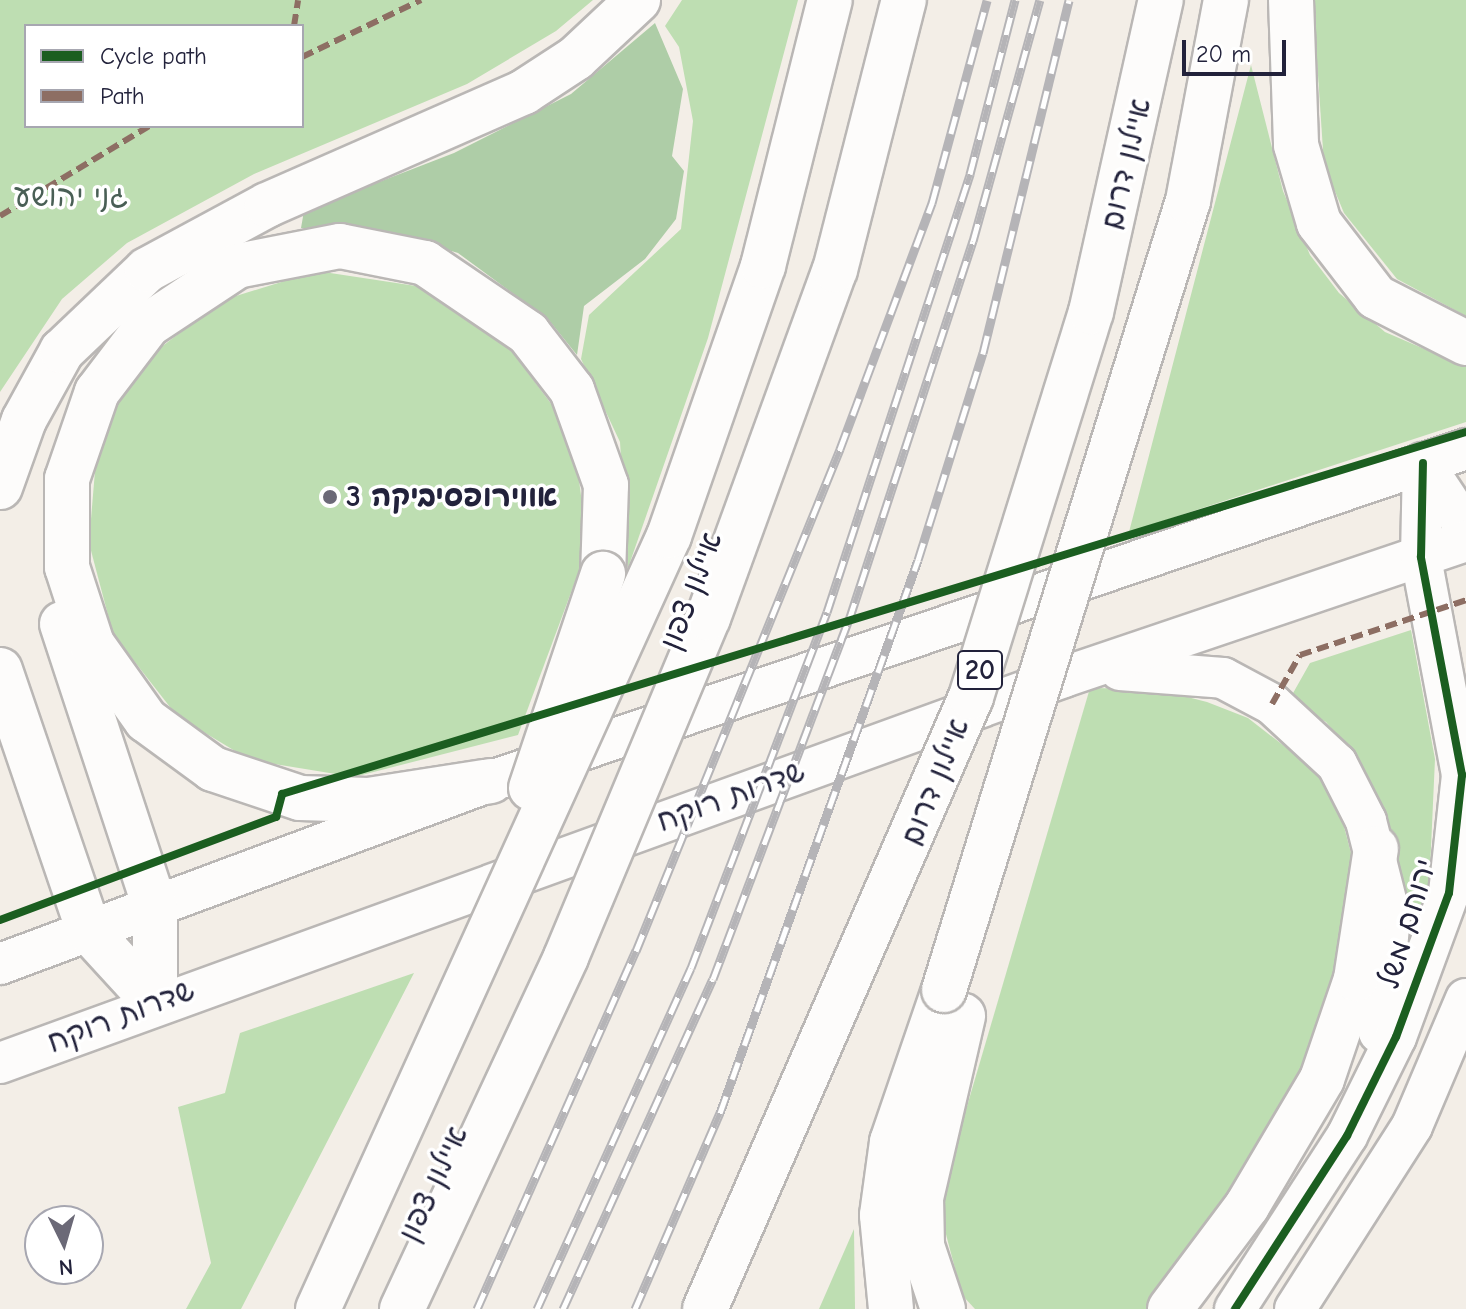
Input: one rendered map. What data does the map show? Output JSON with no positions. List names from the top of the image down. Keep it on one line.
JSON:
{"streets":{"highway":["איילון דרום","איילון צפון","20"],"main road":["שדרות רוקח","ירוחם משל"]},"crossings":[["שדרות רוקח","ירוחם משל"]],"parks":["גני יהושע"],"places":["אווירופסיביקה 3"],"legend":["Cycle path","Path"],"scale_bar":"20 m","north":"bottom"}
